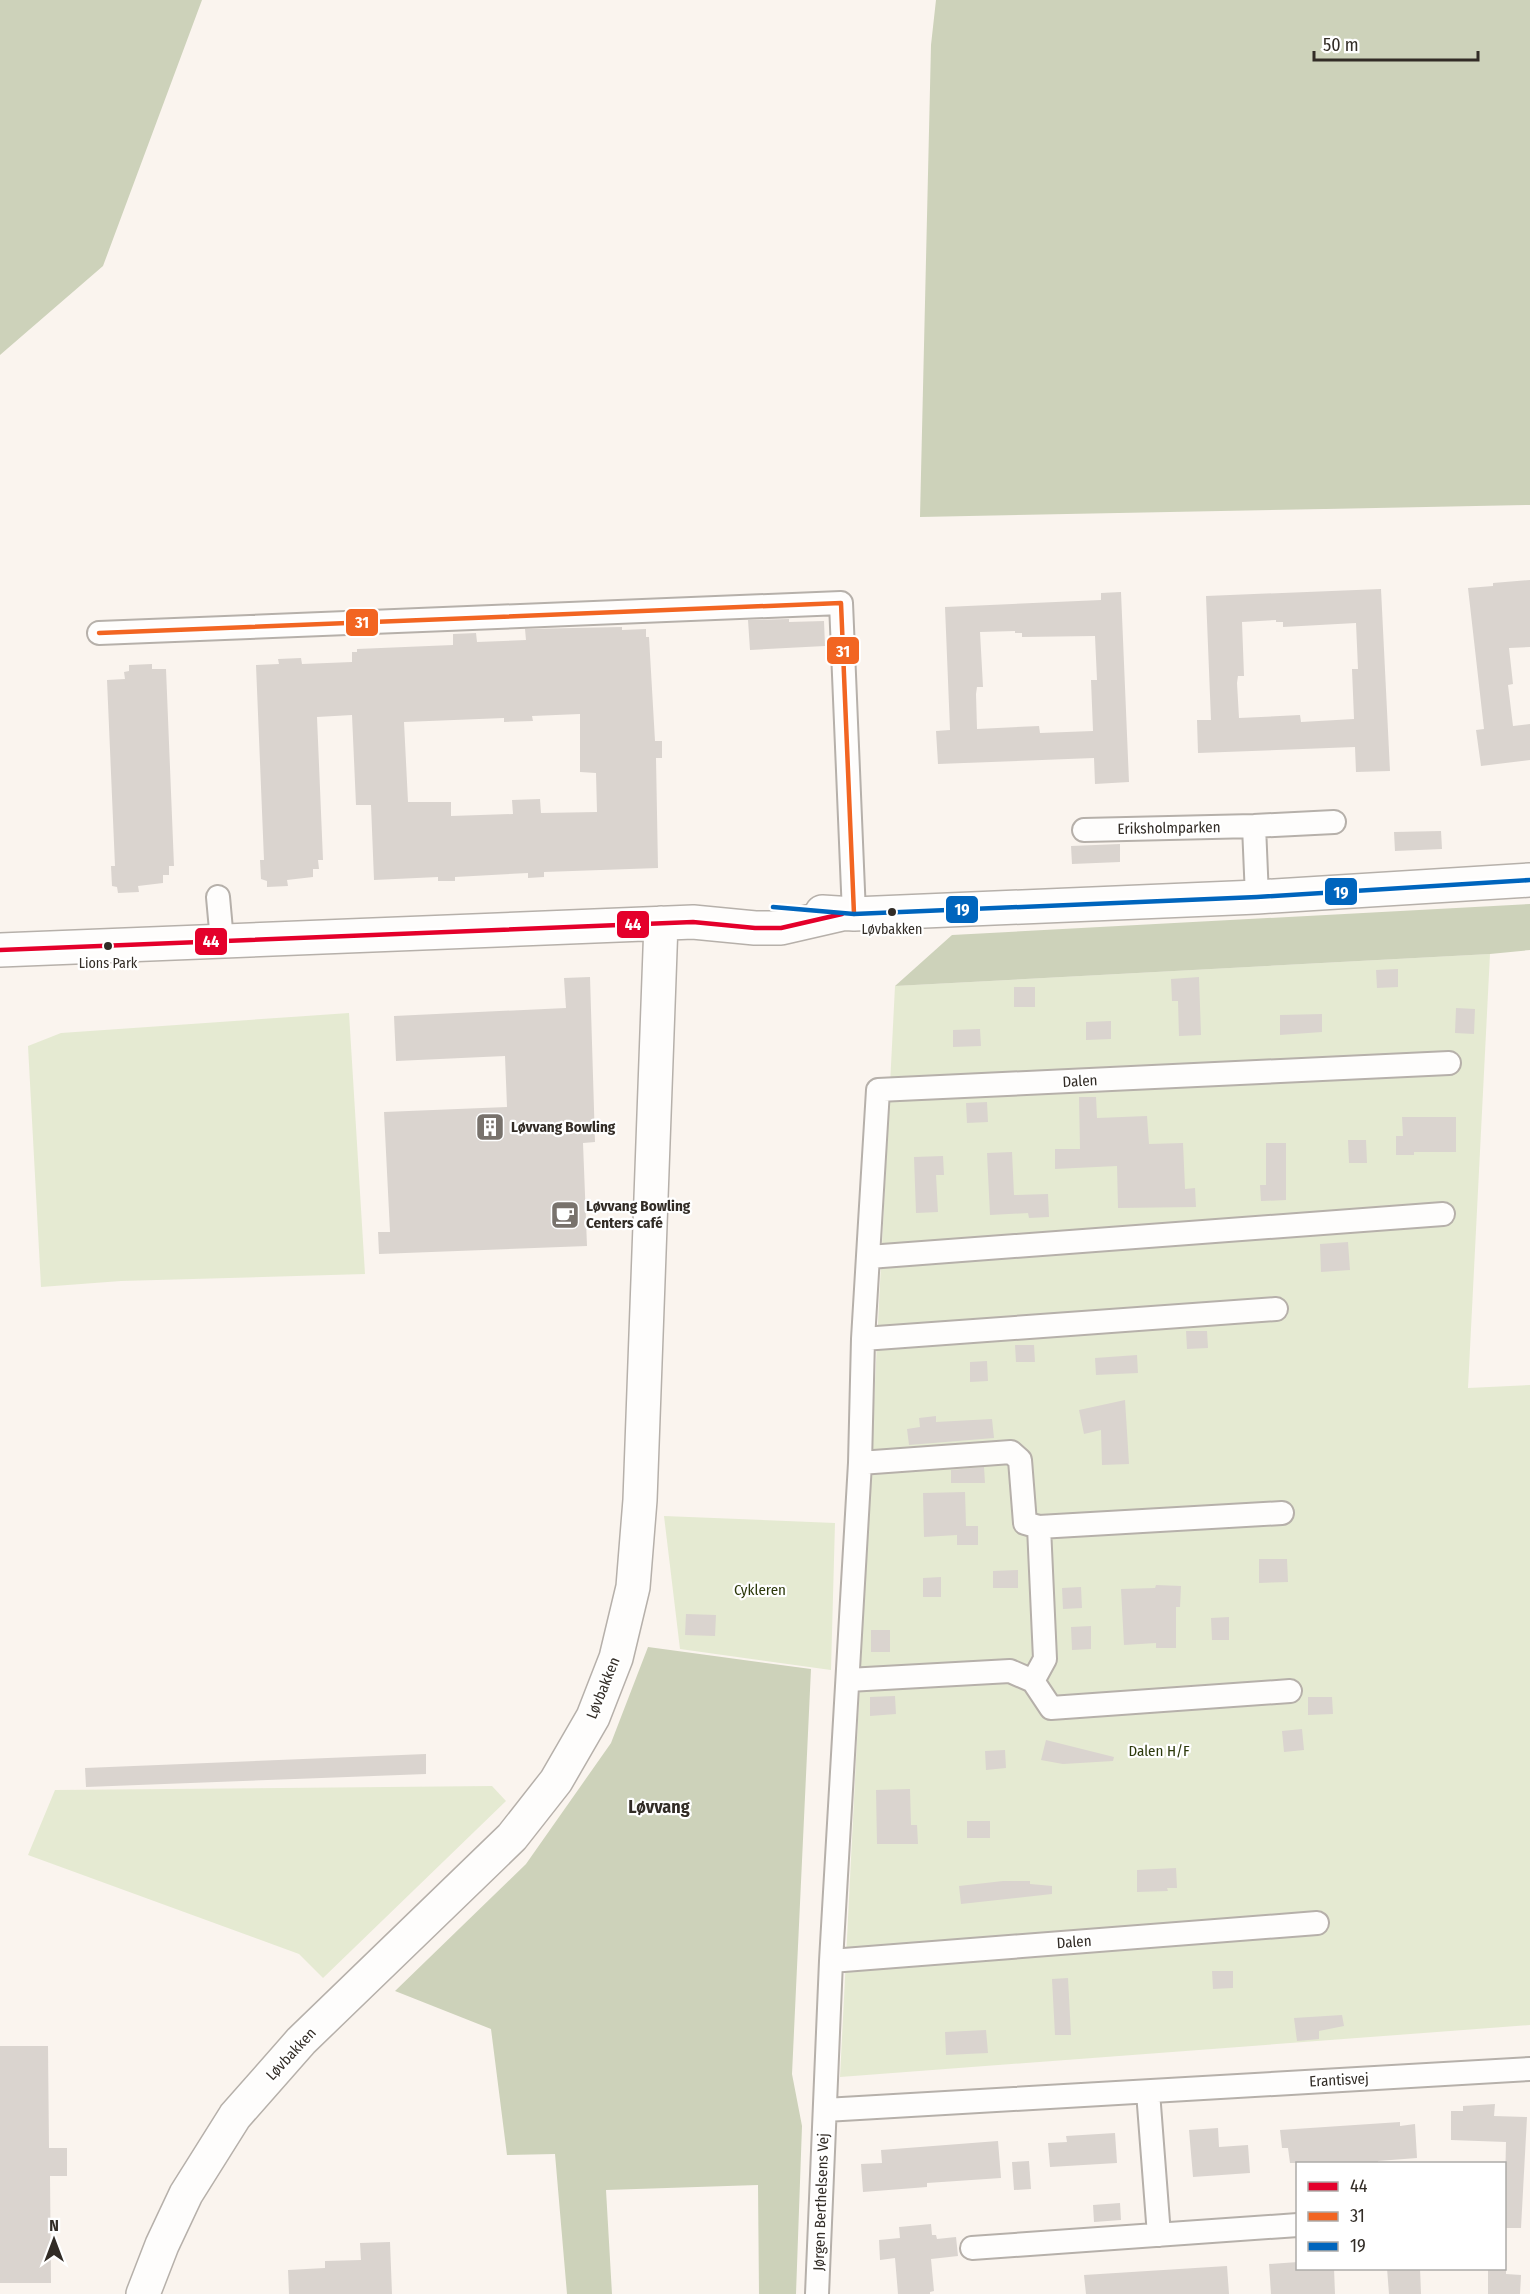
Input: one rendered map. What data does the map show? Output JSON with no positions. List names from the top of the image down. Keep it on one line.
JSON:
{"streets":{"street":["Eriksholmparken","Dalen","Løvbakken","Erantisvej","Jørgen Berthelsens Vej"]},"crossings":[["Dalen","Erantisvej"],["Dalen","Jørgen Berthelsens Vej"],["Erantisvej","Jørgen Berthelsens Vej"]],"districts":["Løvvang"],"parks":["Cykleren","Dalen H/F"],"places":{"other":["Løvbakken","Lions Park"],"building":["Løvvang Bowling"],"cafe":["Løvvang Bowling Centers café"]},"lines":["transit line 31","transit line 19","transit line 44"],"legend":["44","31","19"],"scale_bar":"50 m","north":"top"}
